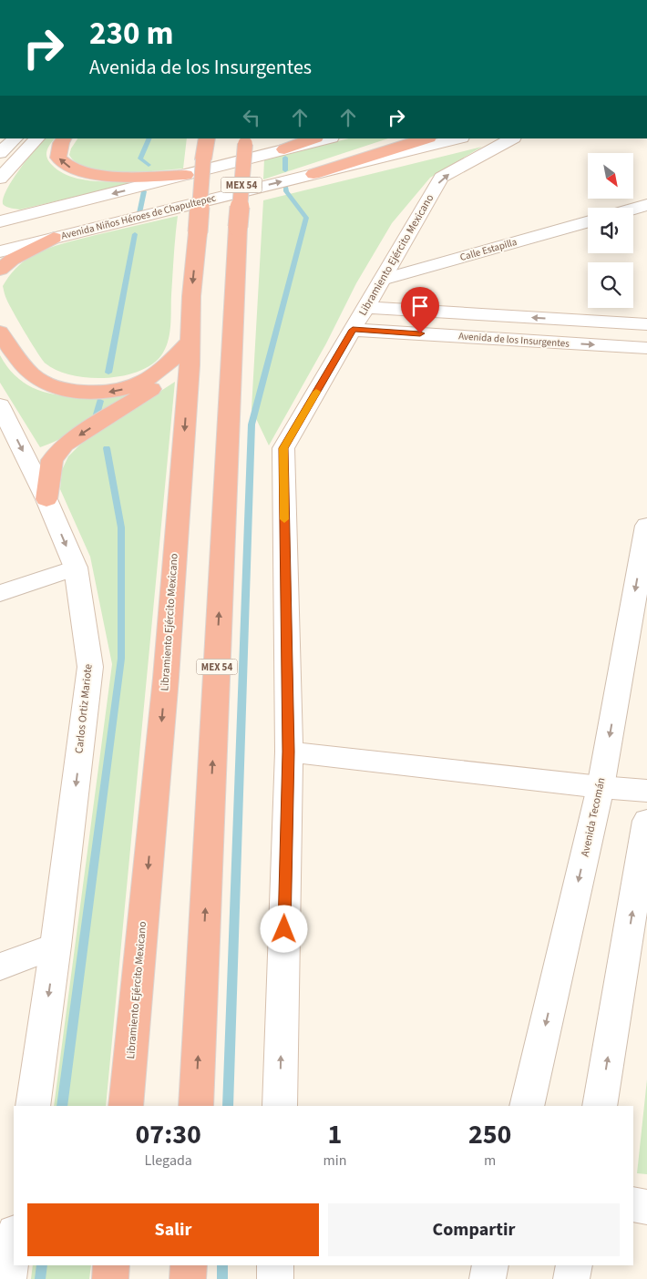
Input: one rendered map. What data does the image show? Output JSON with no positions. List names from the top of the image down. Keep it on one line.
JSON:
{"streets":{"highway":["MEX 54","Libramiento Ejército Mexicano"],"street":["Avenida Niños Héroes de Chapultepec","Calle Estapilla","Avenida de los Insurgentes","Carlos Ortiz Mariote","Avenida Tecomán"]},"crossings":[["Calle Estapilla","Libramiento Ejército Mexicano"],["Libramiento Ejército Mexicano","Avenida de los Insurgentes"]],"one_way":["Carlos Ortiz Mariote"],"north":"bottom right","page":{"turn":["230 m","Avenida de los Insurgentes"],"eta":["07:30","Llegada","1","min","250","m"],"buttons":["Salir","Compartir"]}}
